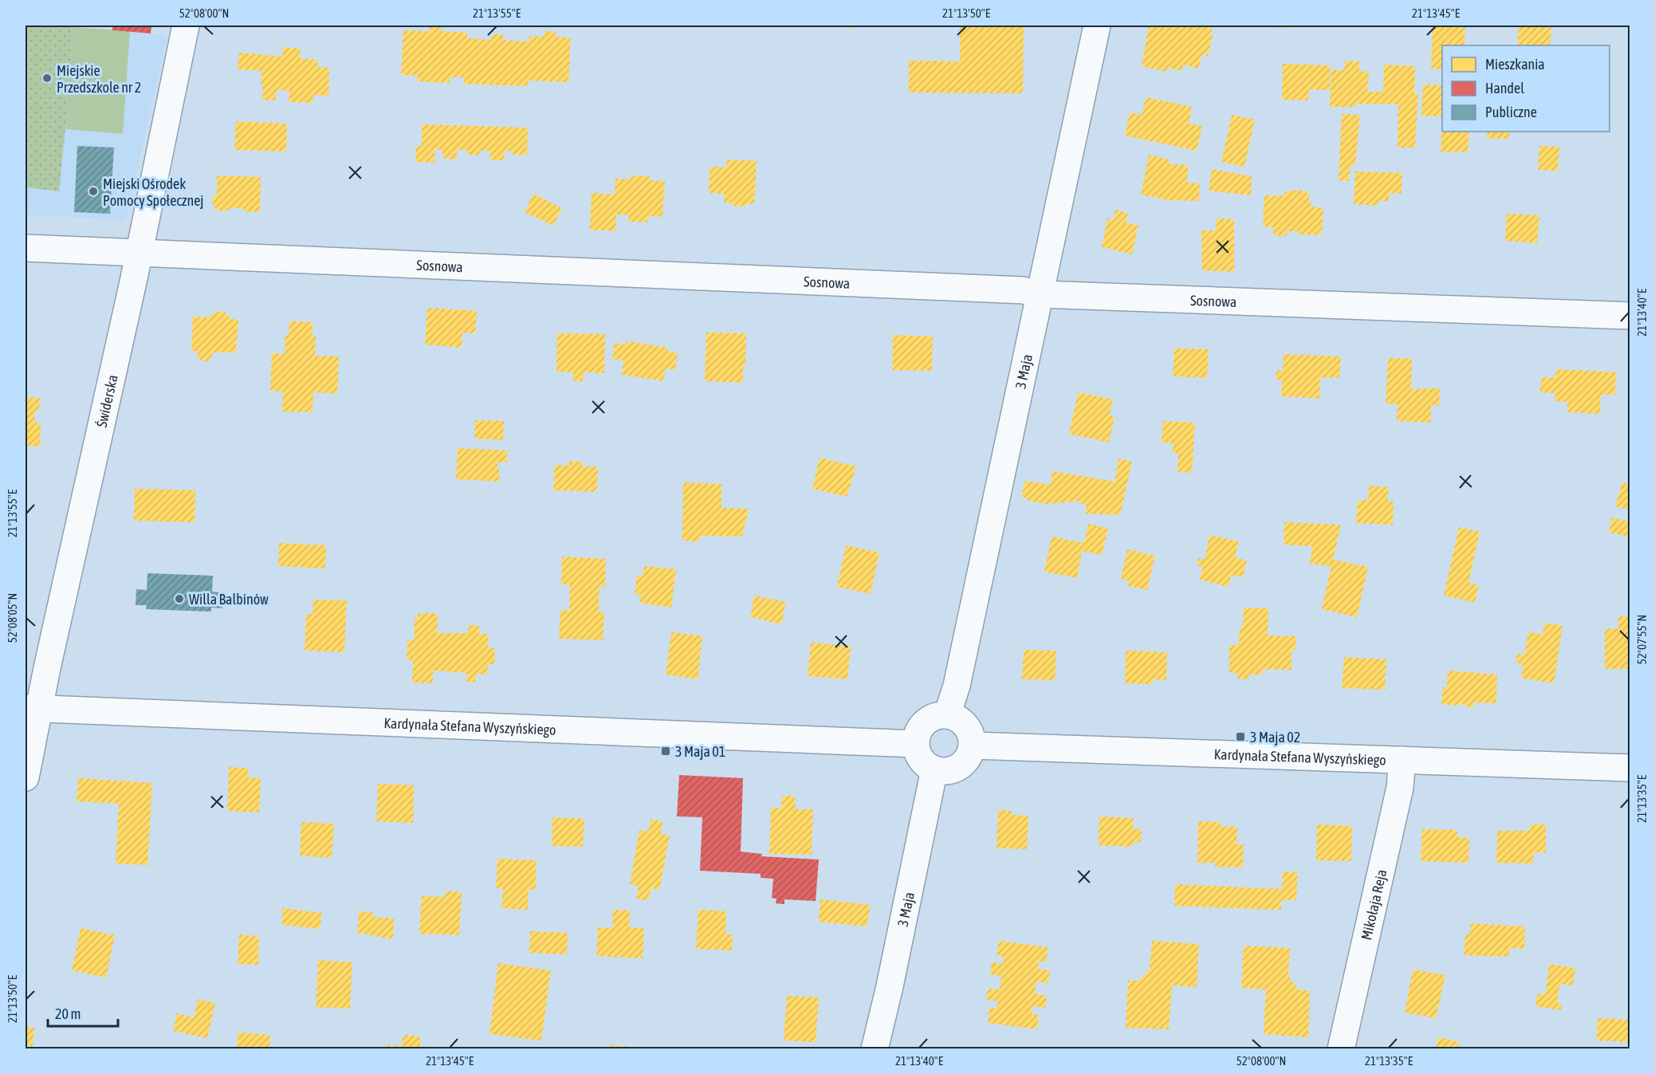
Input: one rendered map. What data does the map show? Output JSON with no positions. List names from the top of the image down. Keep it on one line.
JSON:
{"streets":{"street":["Sosnowa","3 Maja","Świderska","Kardynała Stefana Wyszyńskiego","Mikołaja Reja"]},"crossings":[["Sosnowa","3 Maja"],["Sosnowa","Świderska"],["3 Maja","Kardynała Stefana Wyszyńskiego"],["Świderska","Kardynała Stefana Wyszyńskiego"],["Kardynała Stefana Wyszyńskiego","Mikołaja Reja"]],"places":{"other":["Miejskie Przedszkole nr 2","Miejski Ośrodek Pomocy Społecznej","Willa Balbinów"],"transit":["3 Maja 02","3 Maja 01"]},"legend":["Mieszkania","Handel","Publiczne"],"scale_bar":"20 m","coordinates":["52°08'00\"N","21°13'55\"E","21°13'50\"E","21°13'45\"E","21°13'40\"E","52°08'05\"N","52°07'55\"N","21°13'35\"E"]}
